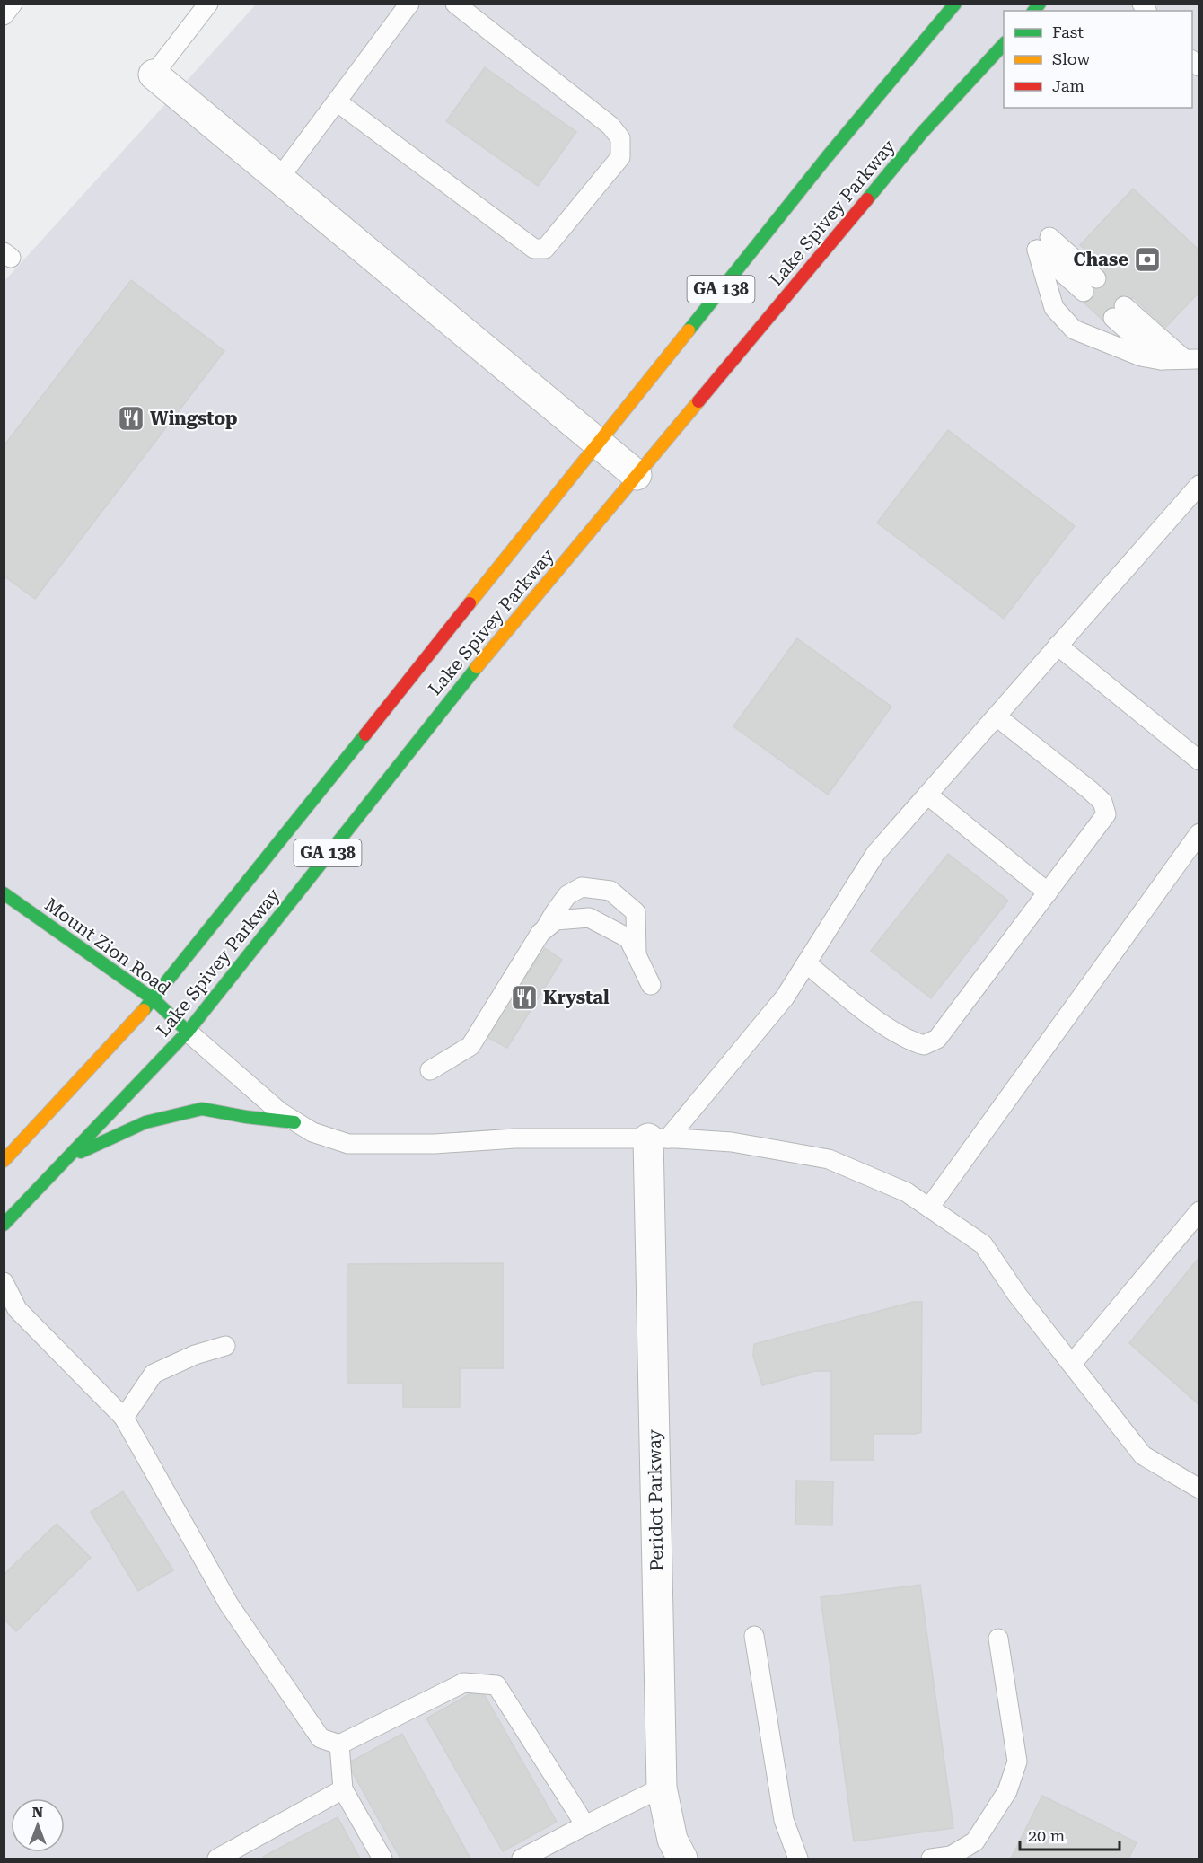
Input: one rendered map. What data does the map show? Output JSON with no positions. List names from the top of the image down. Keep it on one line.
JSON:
{"streets":{"main road":["Lake Spivey Parkway","GA 138","Mount Zion Road"],"street":["Peridot Parkway"]},"crossings":[["Lake Spivey Parkway","Mount Zion Road"]],"places":{"bank":["Chase"],"restaurant":["Wingstop","Krystal"]},"legend":["Fast","Slow","Jam"],"scale_bar":"20 m","north":"top"}
